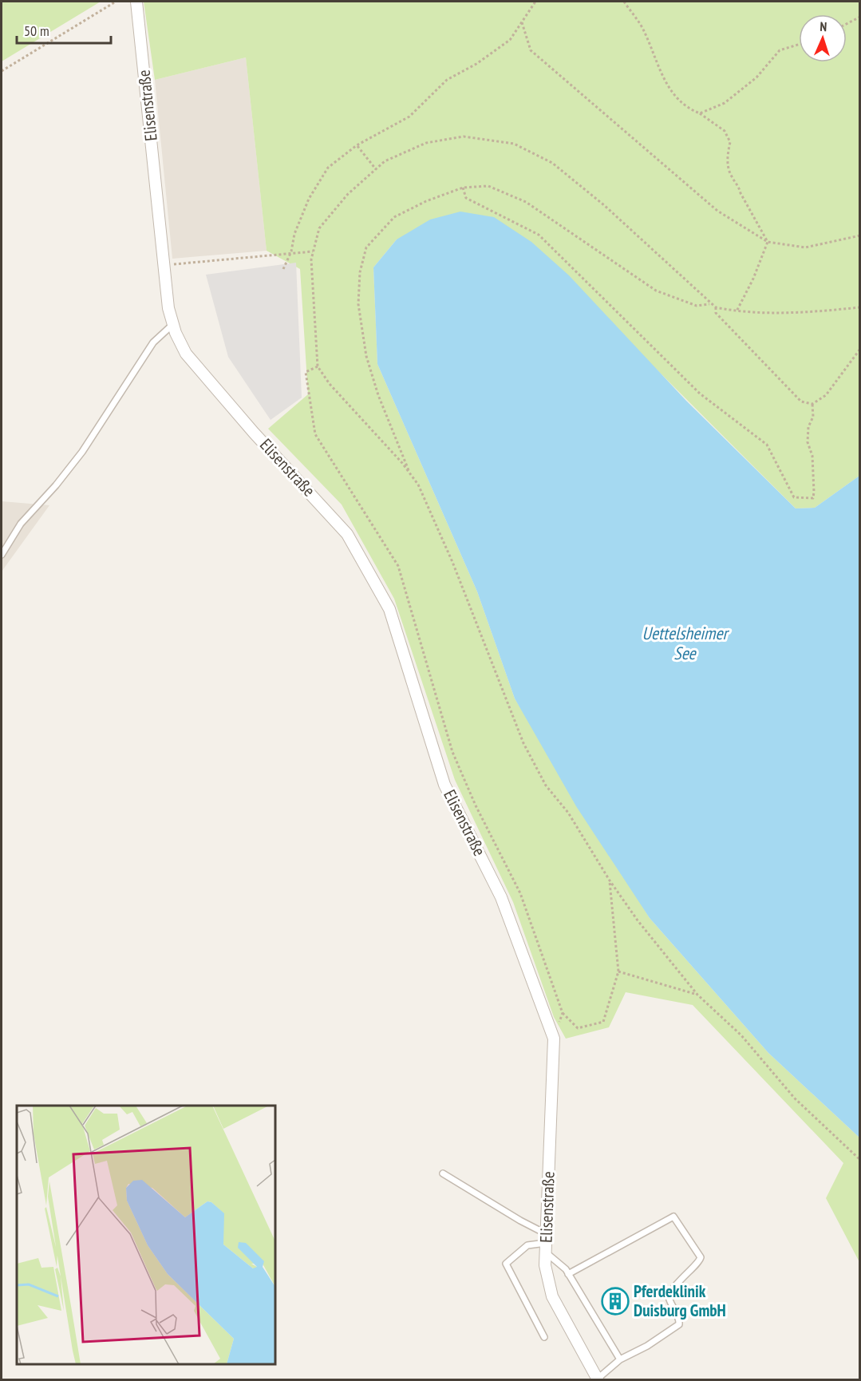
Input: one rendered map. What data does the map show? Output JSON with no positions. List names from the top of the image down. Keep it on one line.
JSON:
{"streets":{"street":["Elisenstraße"]},"water":["Uettelsheimer See"],"places":{"building":["Pferdeklinik Duisburg GmbH"]},"scale_bar":"50 m","north":"top"}
